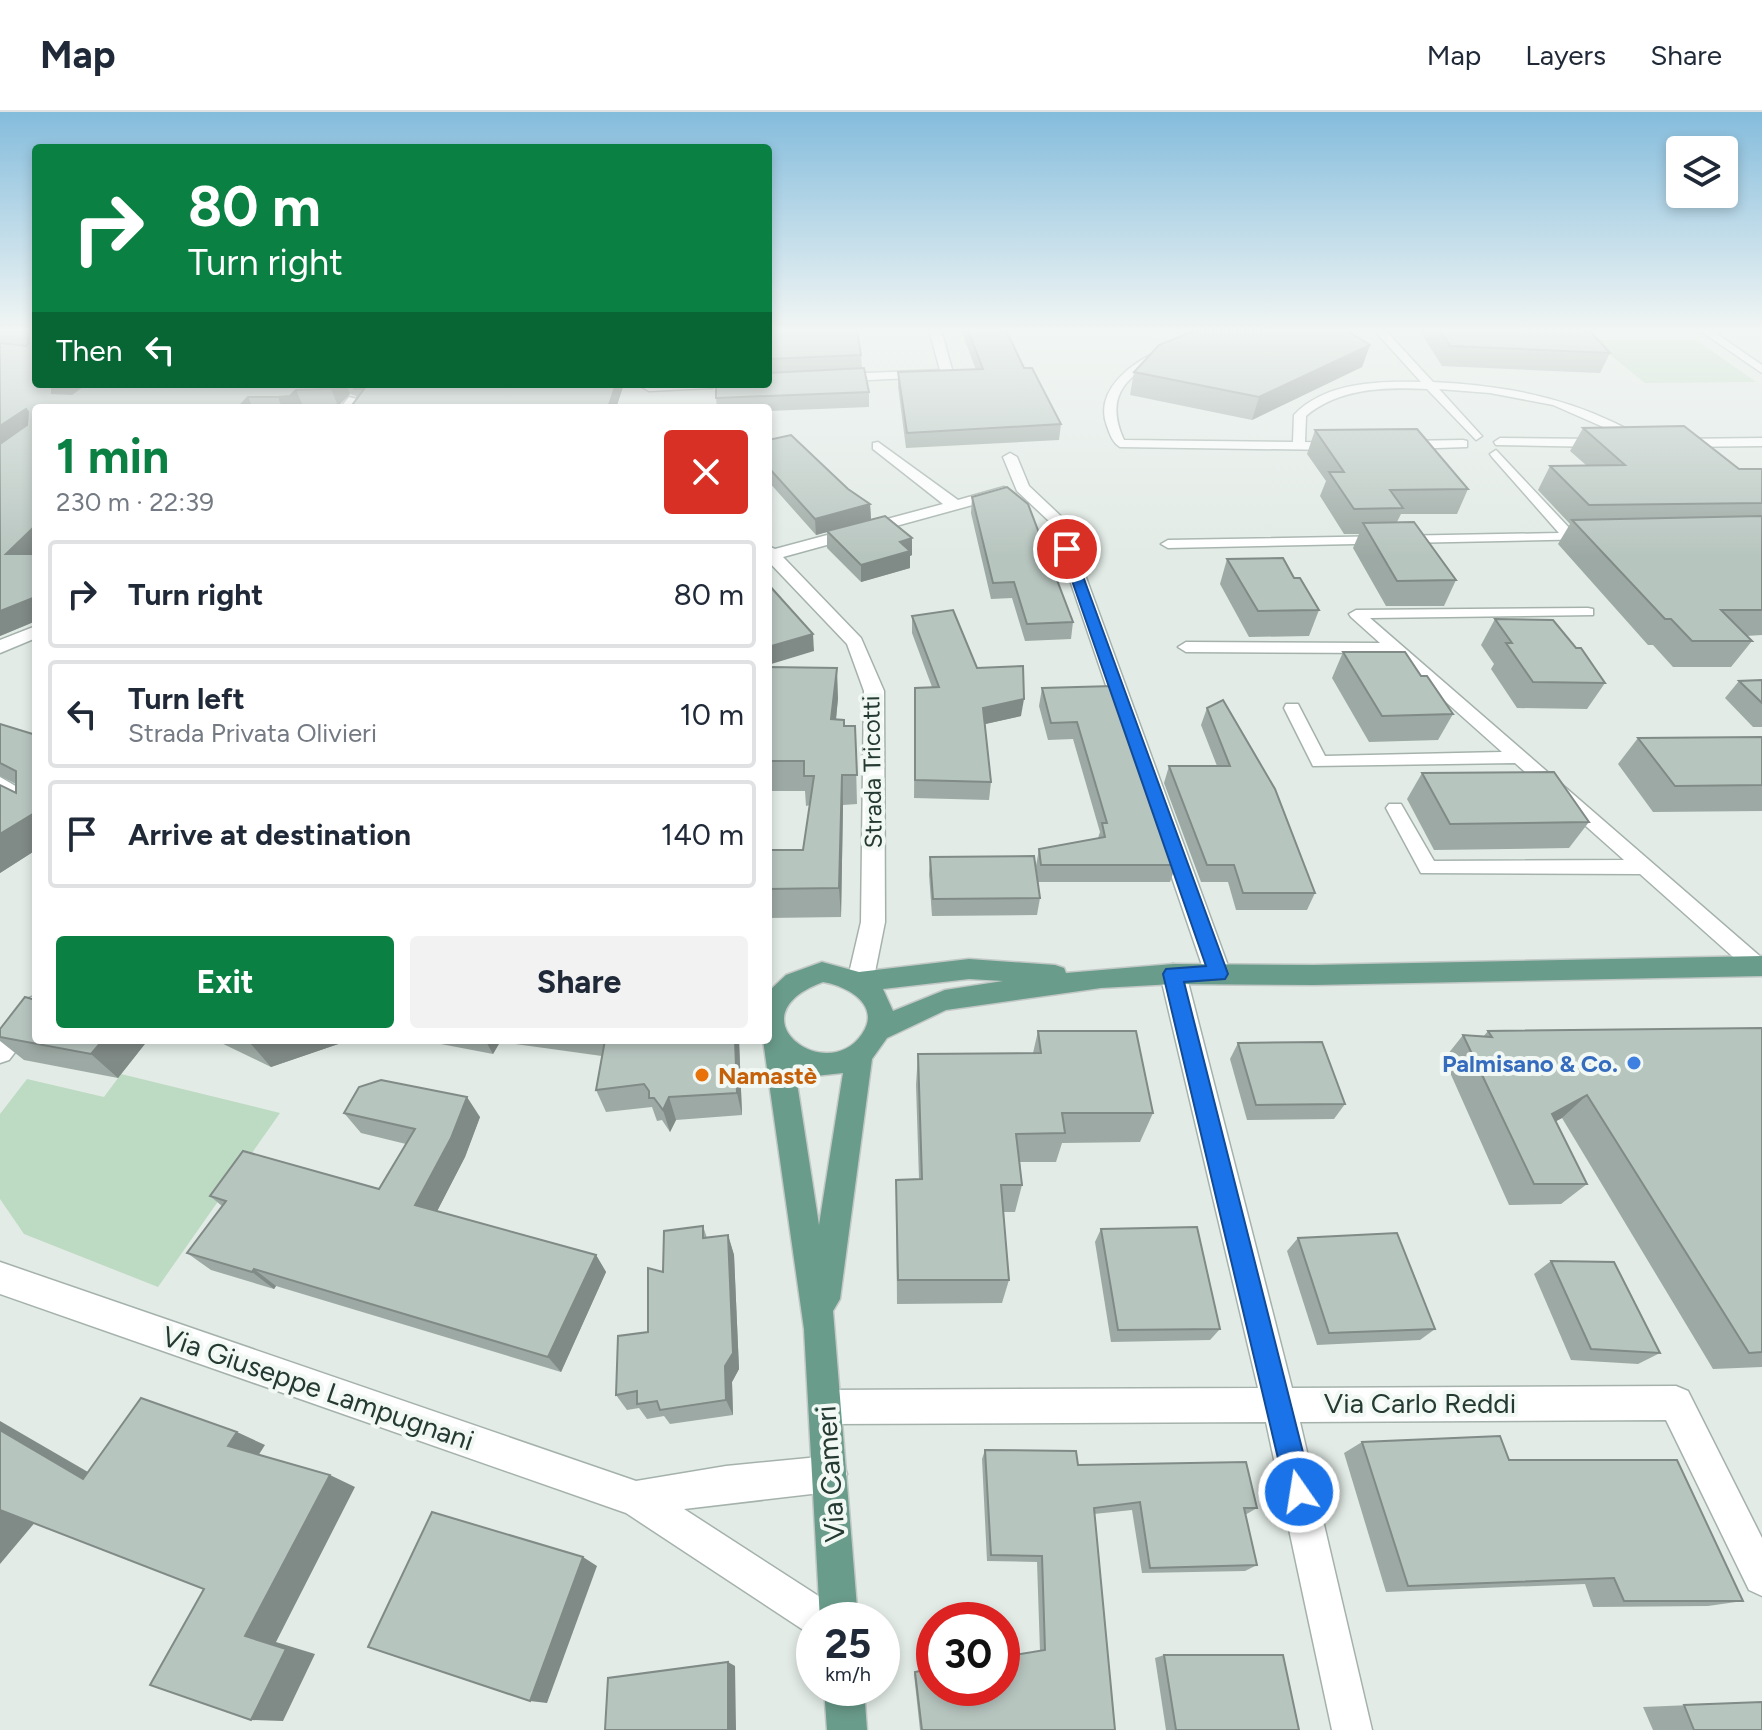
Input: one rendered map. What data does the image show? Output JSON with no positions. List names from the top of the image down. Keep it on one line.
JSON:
{"streets":{"main road":["Via Cameri"],"street":["Strada Tricotti","Via Giuseppe Lampugnani","Via Carlo Reddi"]},"crossings":[["Strada Tricotti","Via Cameri"],["Via Giuseppe Lampugnani","Via Cameri"],["Via Carlo Reddi","Via Cameri"]],"places":["Palmisano & Co.","Namastè"],"page":{"header":"Map","nav":["Map","Layers","Share"],"turn":["80 m","Turn right"],"then":"Then","heading":["1 min","230 m · 22:39"],"list":[{"name":"Turn right","value":"80 m"},{"name":"Turn left","note":"Strada Privata Olivieri","value":"10 m"},{"name":"Arrive at destination","value":"140 m"}],"buttons":["Exit","Share"],"speed":"25 km/h","limit":"30"}}
